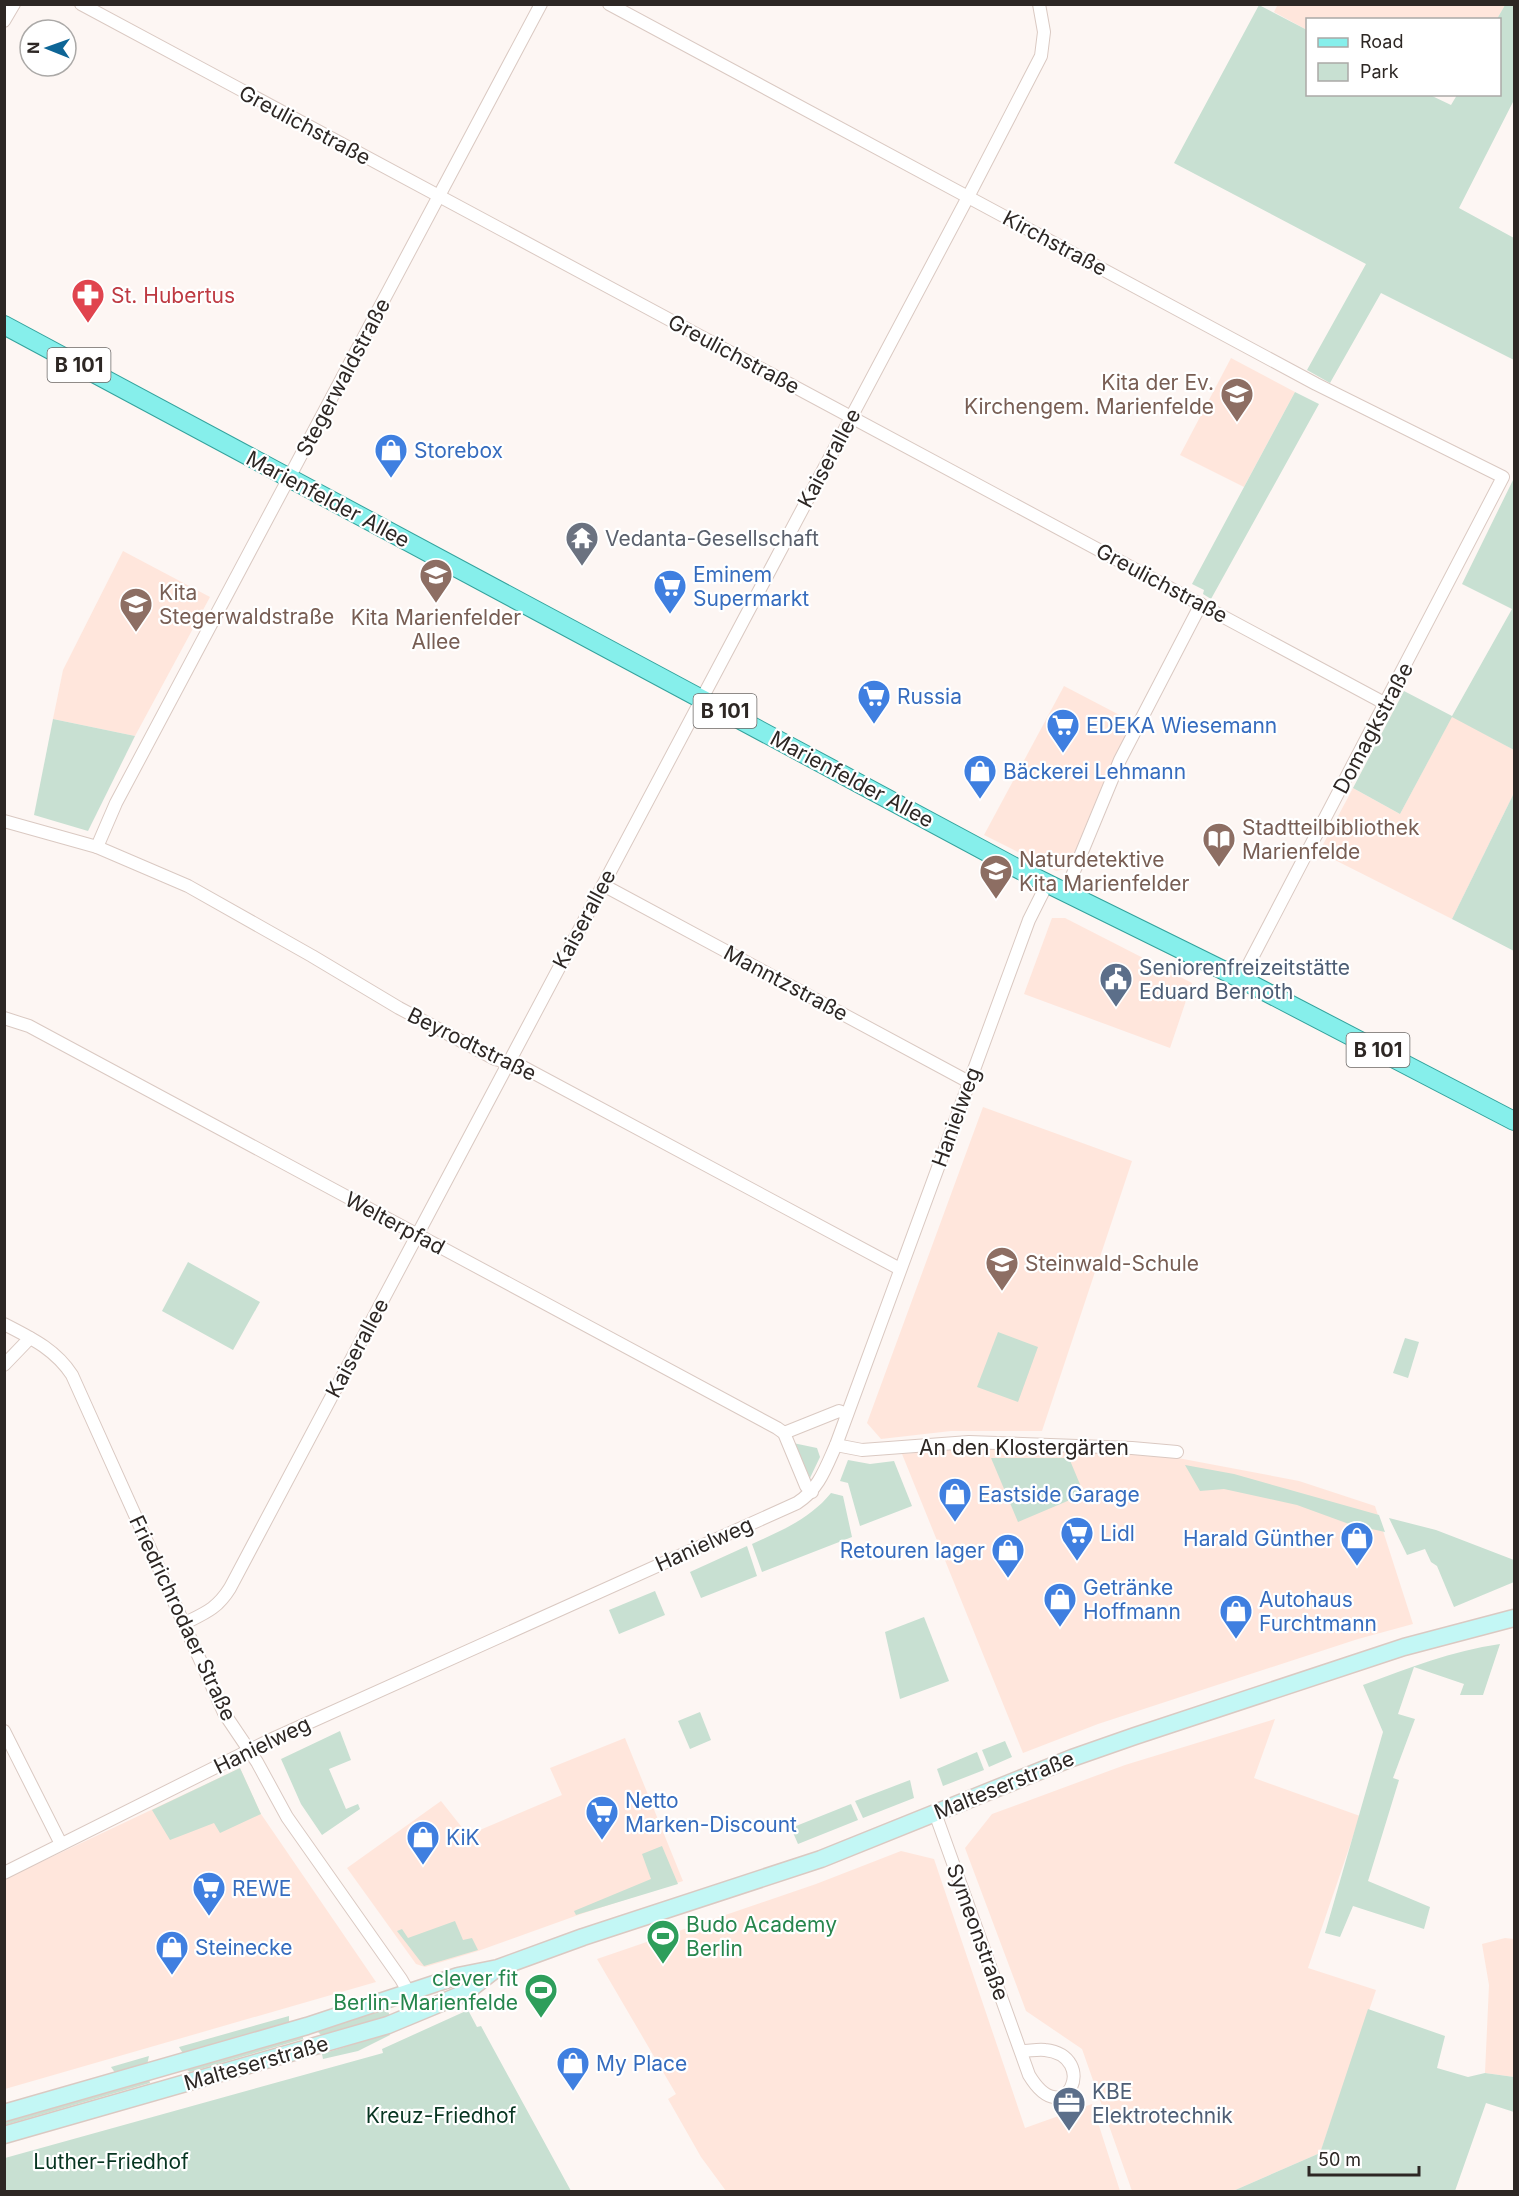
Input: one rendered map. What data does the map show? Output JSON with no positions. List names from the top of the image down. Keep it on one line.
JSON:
{"streets":{"main road":["B 101","Marienfelder Allee","Malteserstraße"],"street":["Greulichstraße","Kirchstraße","Stegerwaldstraße","Kaiserallee","Domagkstraße","Manntzstraße","Beyrodtstraße","Hanielweg","Welterpfad","An den Klostergärten","Friedrichrodaer Straße","Symeonstraße"]},"crossings":[["Greulichstraße","Stegerwaldstraße"],["Greulichstraße","Kaiserallee"],["Greulichstraße","Domagkstraße"],["Kirchstraße","Kaiserallee"],["Kirchstraße","Domagkstraße"],["Stegerwaldstraße","Marienfelder Allee"],["Stegerwaldstraße","Beyrodtstraße"],["Kaiserallee","Marienfelder Allee"],["Kaiserallee","Manntzstraße"],["Kaiserallee","Beyrodtstraße"],["Kaiserallee","Welterpfad"],["Kaiserallee","Friedrichrodaer Straße"],["Marienfelder Allee","Domagkstraße"],["Marienfelder Allee","Hanielweg"],["Manntzstraße","Hanielweg"],["Beyrodtstraße","Hanielweg"],["Hanielweg","An den Klostergärten"],["Hanielweg","Friedrichrodaer Straße"],["Friedrichrodaer Straße","Malteserstraße"],["Malteserstraße","Symeonstraße"]],"parks":["Kreuz-Friedhof","Luther-Friedhof"],"places":{"pharmacy":["St. Hubertus"],"school or university":["Kita der Ev. Kirchengem. Marienfelde","Kita Marienfelder Allee","Kita Stegerwaldstraße","Naturdetektive Kita Marienfelder","Steinwald-Schule"],"shop":["Storebox","Bäckerei Lehmann","Eastside Garage","Harald Günther","Retouren lager","Getränke Hoffmann","Autohaus Furchtmann","KiK","Steinecke","My Place"],"temple":["Vedanta-Gesellschaft"],"supermarket":["Eminem Supermarkt","Russia","EDEKA Wiesemann","Lidl","Netto Marken-Discount","REWE"],"library":["Stadtteilbibliothek Marienfelde"],"public building":["Seniorenfreizeitstätte Eduard Bernoth"],"sports":["Budo Academy Berlin","clever fit Berlin-Marienfelde"],"office":["KBE Elektrotechnik"]},"legend":["Road","Park"],"scale_bar":"50 m","north":"left"}
